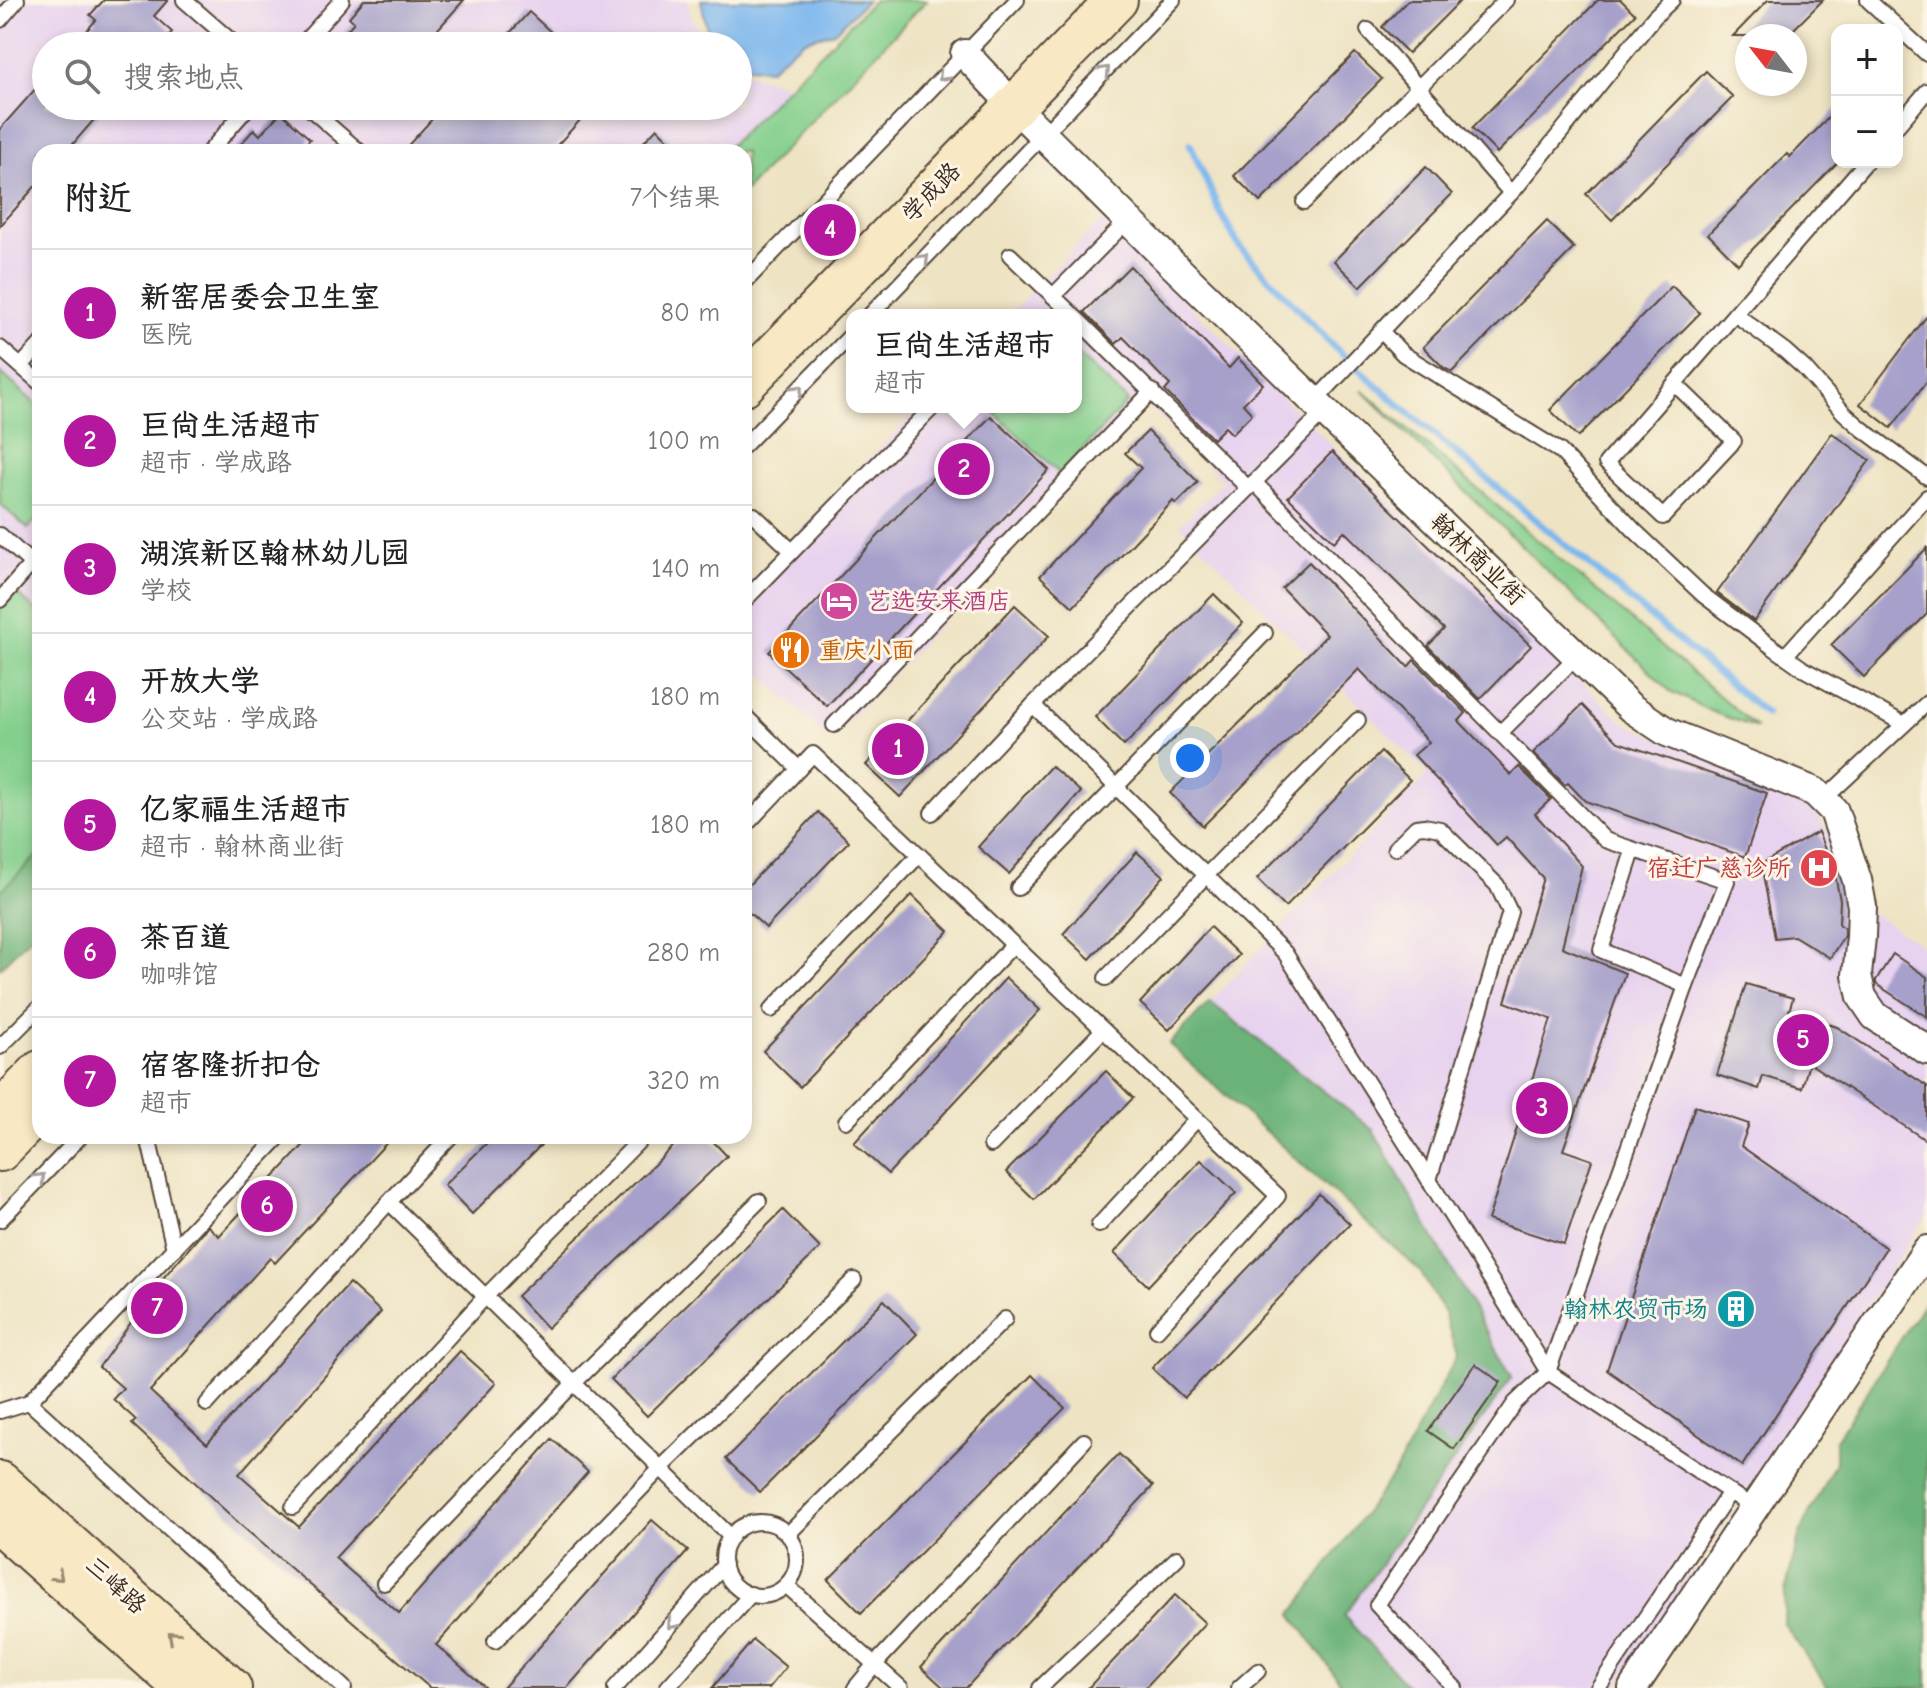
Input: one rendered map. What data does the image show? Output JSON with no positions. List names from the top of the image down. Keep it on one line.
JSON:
{"streets":{"main road":["学成路","三峰路"],"street":["翰林商业街"]},"crossings":[["学成路","翰林商业街"]],"places":{"hotel":["艺选安来酒店"],"restaurant":["重庆小面"],"hospital":["宿迁广慈诊所"],"building":["翰林农贸市场"]},"north":"top left","page":{"map_buttons":["+","−"],"search":"搜索地点","heading":["附近","7个结果"],"pins":["4","2","1","5","3","6","7"],"list":[{"mark":"1","name":"新窑居委会卫生室","note":"医院","value":"80 m"},{"mark":"2","name":"巨尚生活超市","note":"超市 · 学成路","value":"100 m"},{"mark":"3","name":"湖滨新区翰林幼儿园","note":"学校","value":"140 m"},{"mark":"4","name":"开放大学","note":"公交站 · 学成路","value":"180 m"},{"mark":"5","name":"亿家福生活超市","note":"超市 · 翰林商业街","value":"180 m"},{"mark":"6","name":"茶百道","note":"咖啡馆","value":"280 m"},{"mark":"7","name":"宿客隆折扣仓","note":"超市","value":"320 m"}],"popup":["巨尚生活超市","超市"]}}
